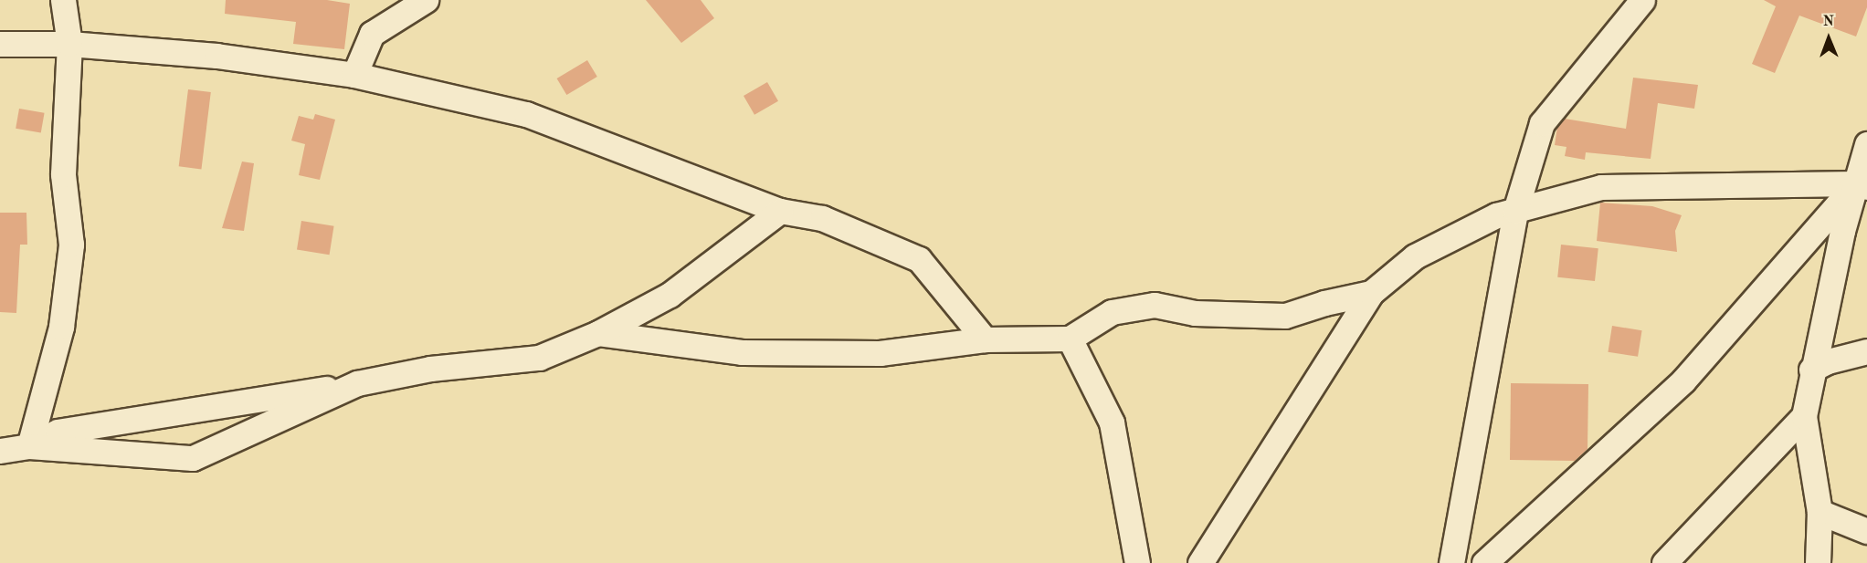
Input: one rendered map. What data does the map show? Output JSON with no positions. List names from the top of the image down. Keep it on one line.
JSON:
{"north":"top"}
